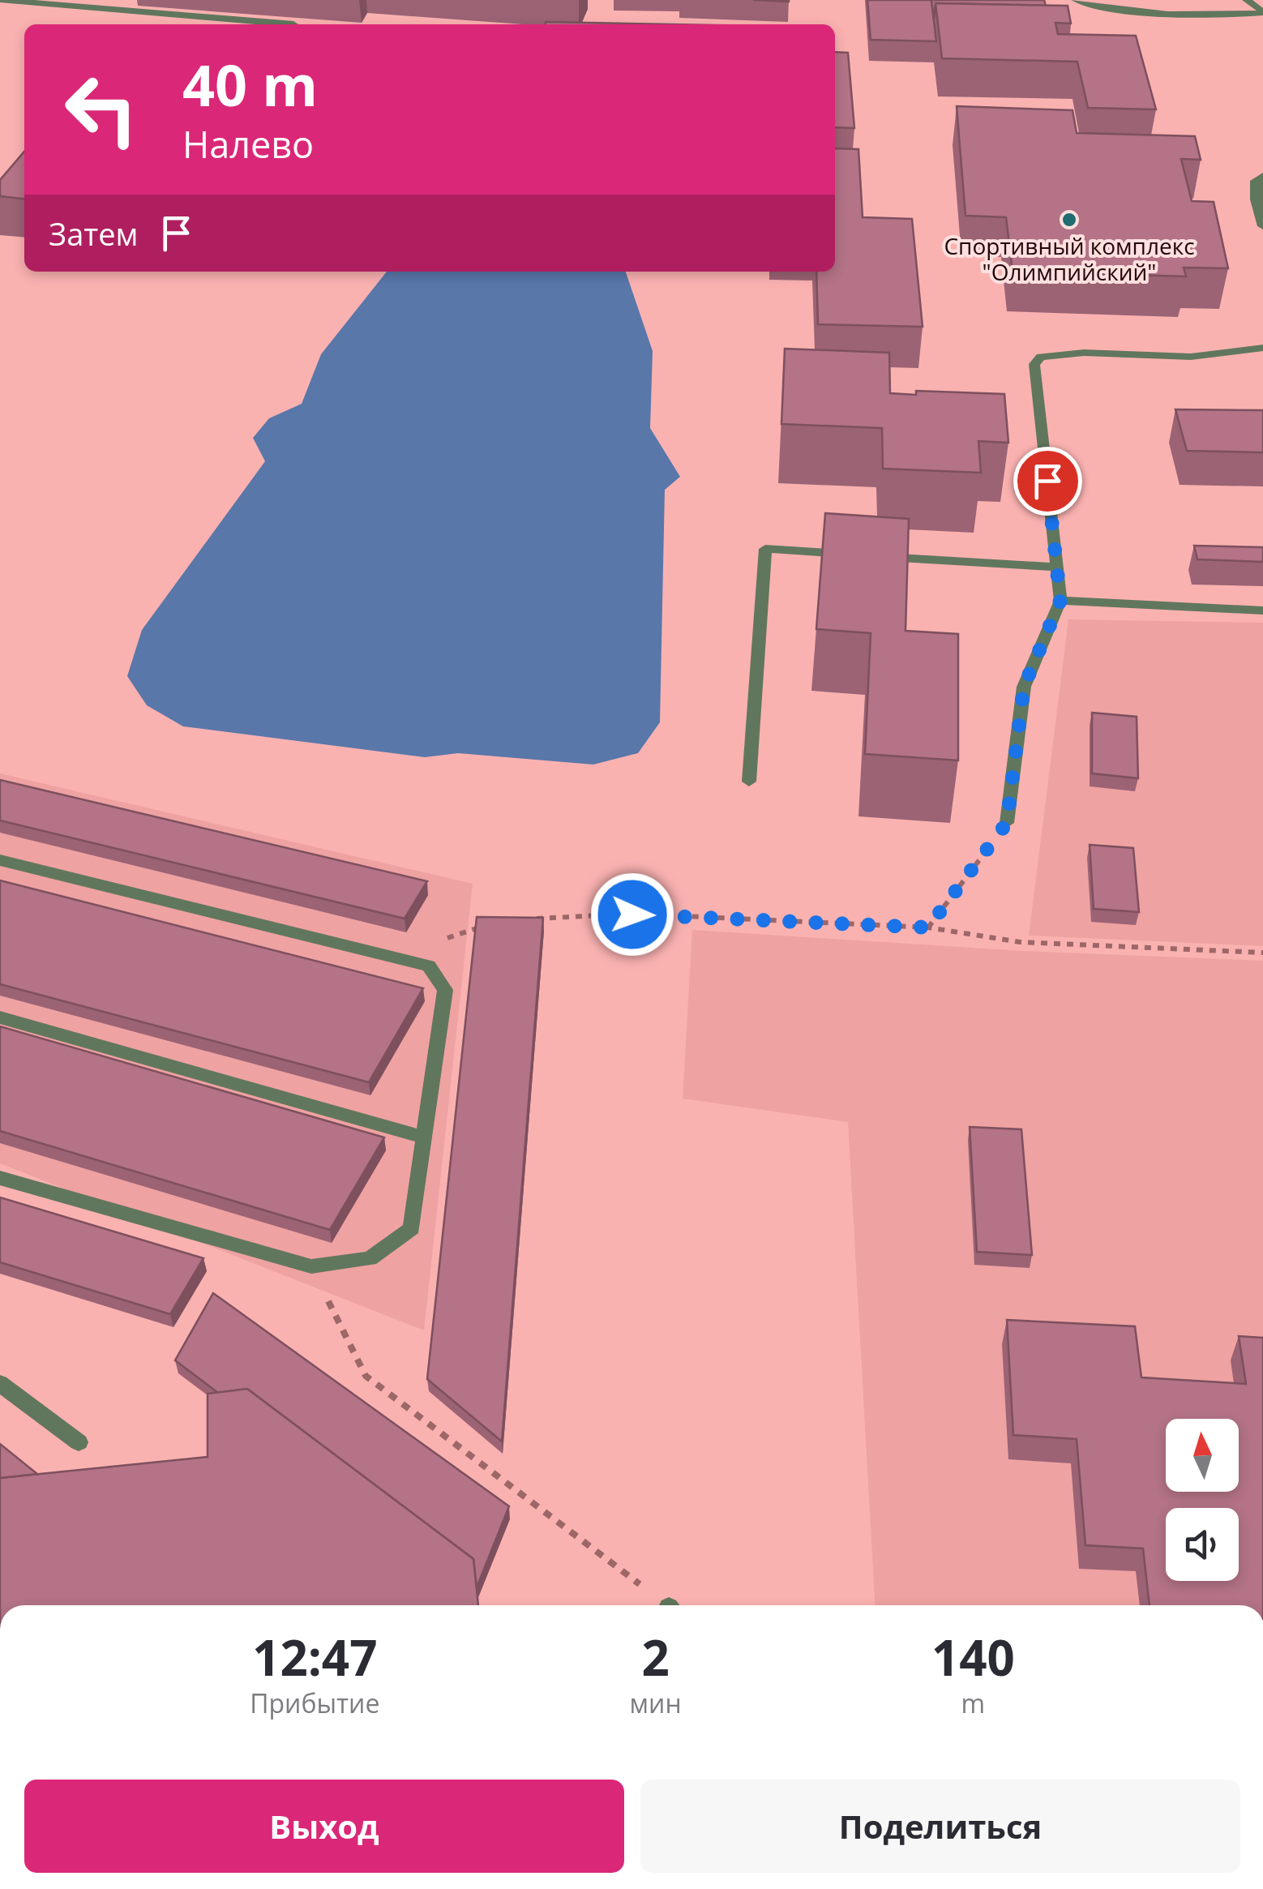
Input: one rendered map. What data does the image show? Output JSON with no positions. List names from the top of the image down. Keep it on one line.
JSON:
{"places":["Спортивный комплекс \"Олимпийский\""],"north":"top","page":{"turn":["40 m","Налево"],"then":"Затем","eta":["12:47","Прибытие","2","мин","140","m"],"buttons":["Выход","Поделиться"]}}
